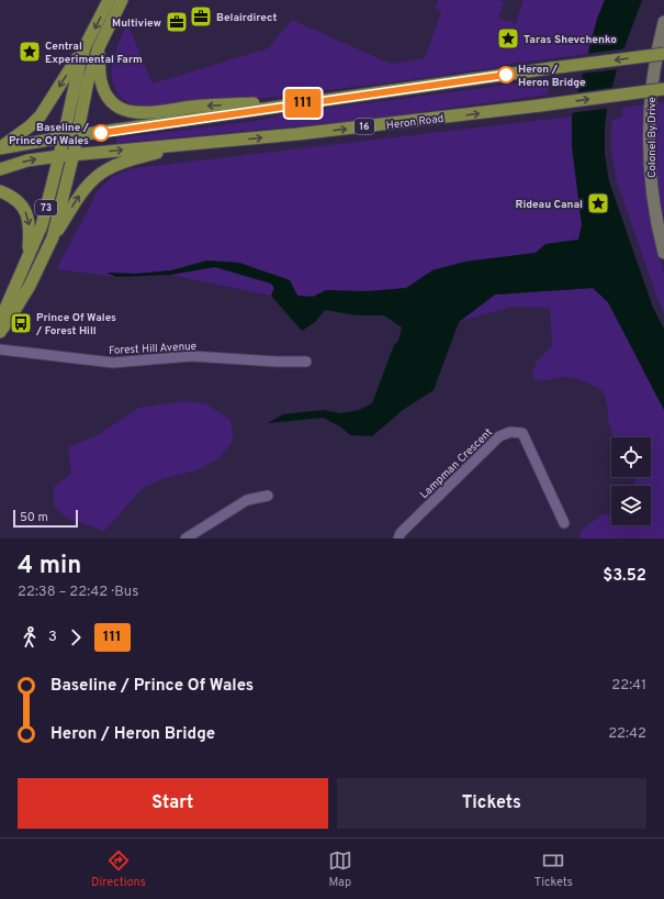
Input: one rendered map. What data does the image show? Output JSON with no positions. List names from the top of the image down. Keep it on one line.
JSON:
{"streets":{"main road":["Heron Road","16","Colonel By Drive","73"],"street":["Forest Hill Avenue","Lampman Crescent"]},"crossings":[["Heron Road","16"],["Heron Road","73"],["16","73"]],"places":{"office":["Belairdirect","Multiview"],"place":["Taras Shevchenko","Central Experimental Farm","Rideau Canal"],"other":["Heron / Heron Bridge","Baseline / Prince Of Wales"],"bus stop":["Prince Of Wales / Forest Hill"]},"lines":["bus line 111"],"scale_bar":"50 m","page":{"on_map":"111","scale":"50 m","heading":["4 min","22:38 – 22:42 · Bus","$3.52"],"legs":["3","111"],"list":[{"name":"Baseline / Prince Of Wales","value":"22:41"},{"name":"Heron / Heron Bridge","value":"22:42"}],"buttons":["Start","Tickets"],"tabs":["Directions","Map","Tickets"]}}
